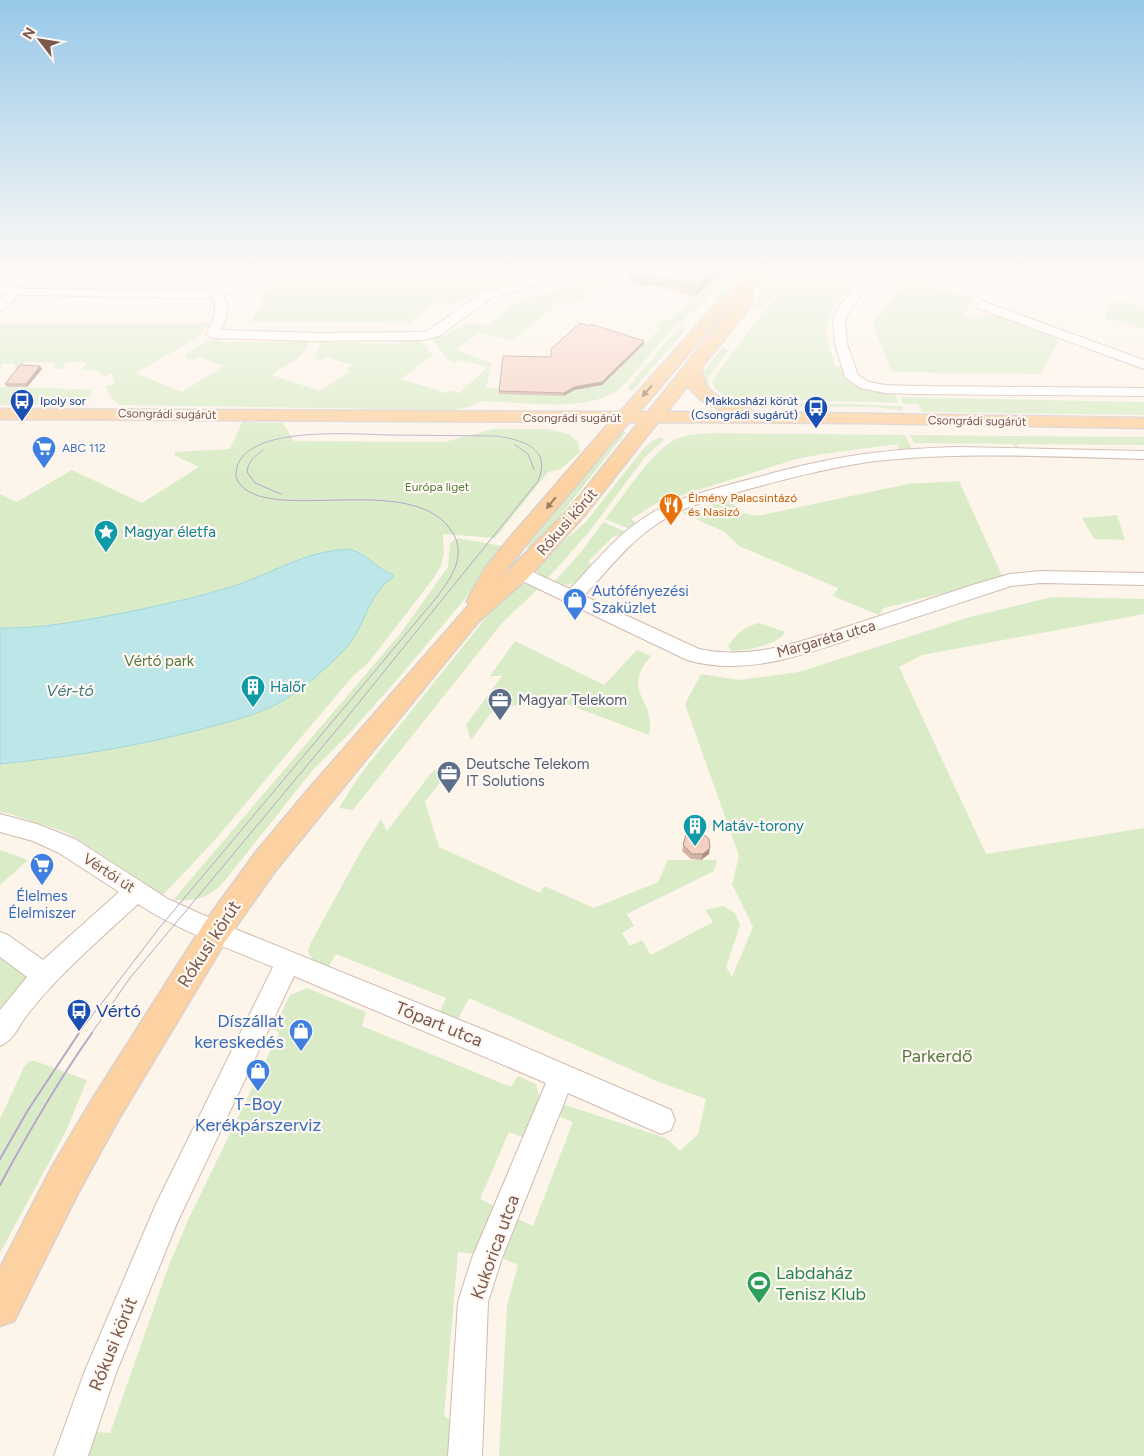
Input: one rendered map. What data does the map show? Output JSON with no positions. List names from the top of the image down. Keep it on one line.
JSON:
{"streets":{"main road":["Csongrádi sugárút","Rókusi körút"],"street":["Margaréta utca","Vértói út","Tópart utca","Kukorica utca"]},"crossings":[["Csongrádi sugárút","Rókusi körút"],["Rókusi körút","Margaréta utca"],["Rókusi körút","Vértói út"],["Rókusi körút","Tópart utca"],["Vértói út","Tópart utca"],["Tópart utca","Kukorica utca"]],"water":["Vér-tó"],"parks":["Európa liget","Vértó park","Parkerdő"],"places":{"bus stop":["Ipoly sor","Makkosházi körút (Csongrádi sugárút)","Vértó"],"supermarket":["ABC 112","Élelmes Élelmiszer"],"restaurant":["Élmény Palacsintázó és Nasizó"],"place":["Magyar életfa"],"shop":["Autófényezési Szaküzlet","Díszállat kereskedés","T-Boy Kerékpárszerviz"],"building":["Halőr","Matáv-torony"],"office":["Magyar Telekom","Deutsche Telekom IT Solutions"],"sports":["Labdaház Tenisz Klub"]},"north":"top left"}
